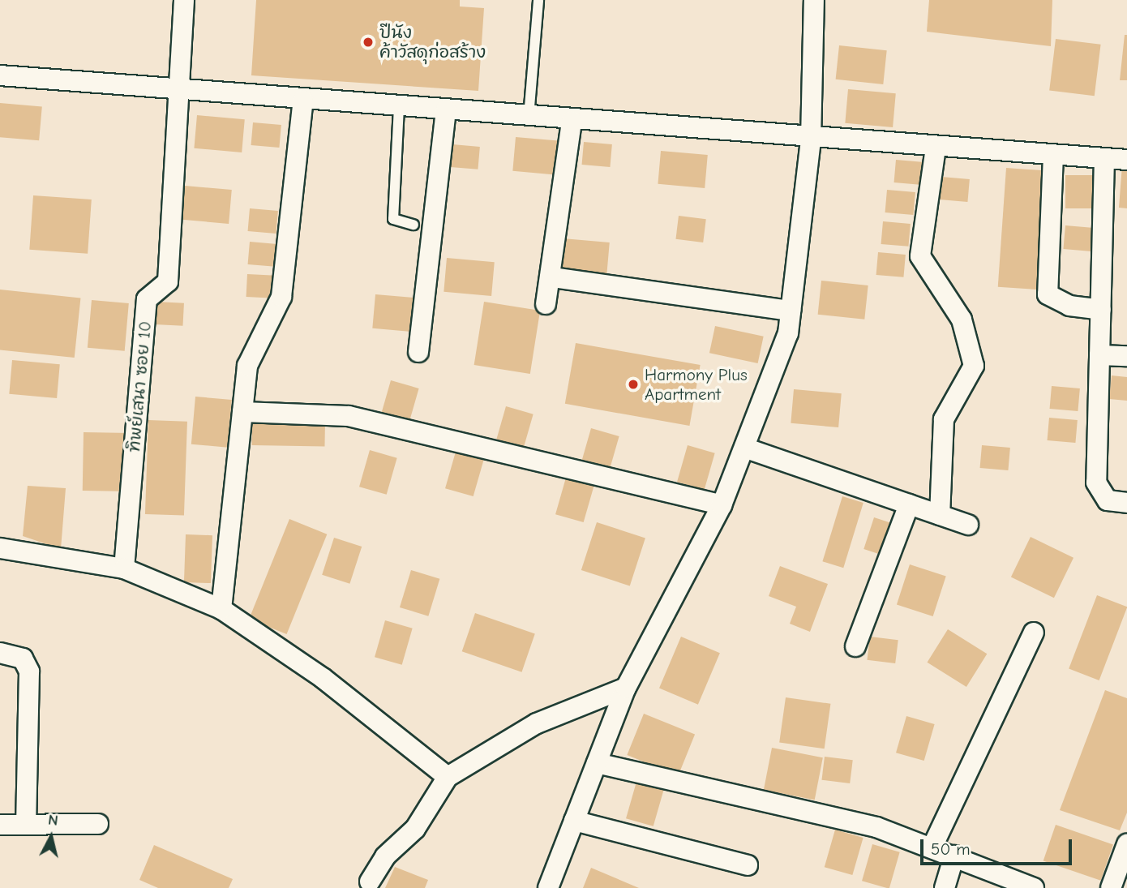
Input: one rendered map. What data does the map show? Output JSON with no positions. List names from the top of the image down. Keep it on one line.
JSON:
{"streets":{"street":["ทิพย์เสนา ซอย 10"]},"places":["ปีนัง ค้าวัสดุก่อสร้าง","Harmony Plus Apartment"],"scale_bar":"50 m","north":"top"}
